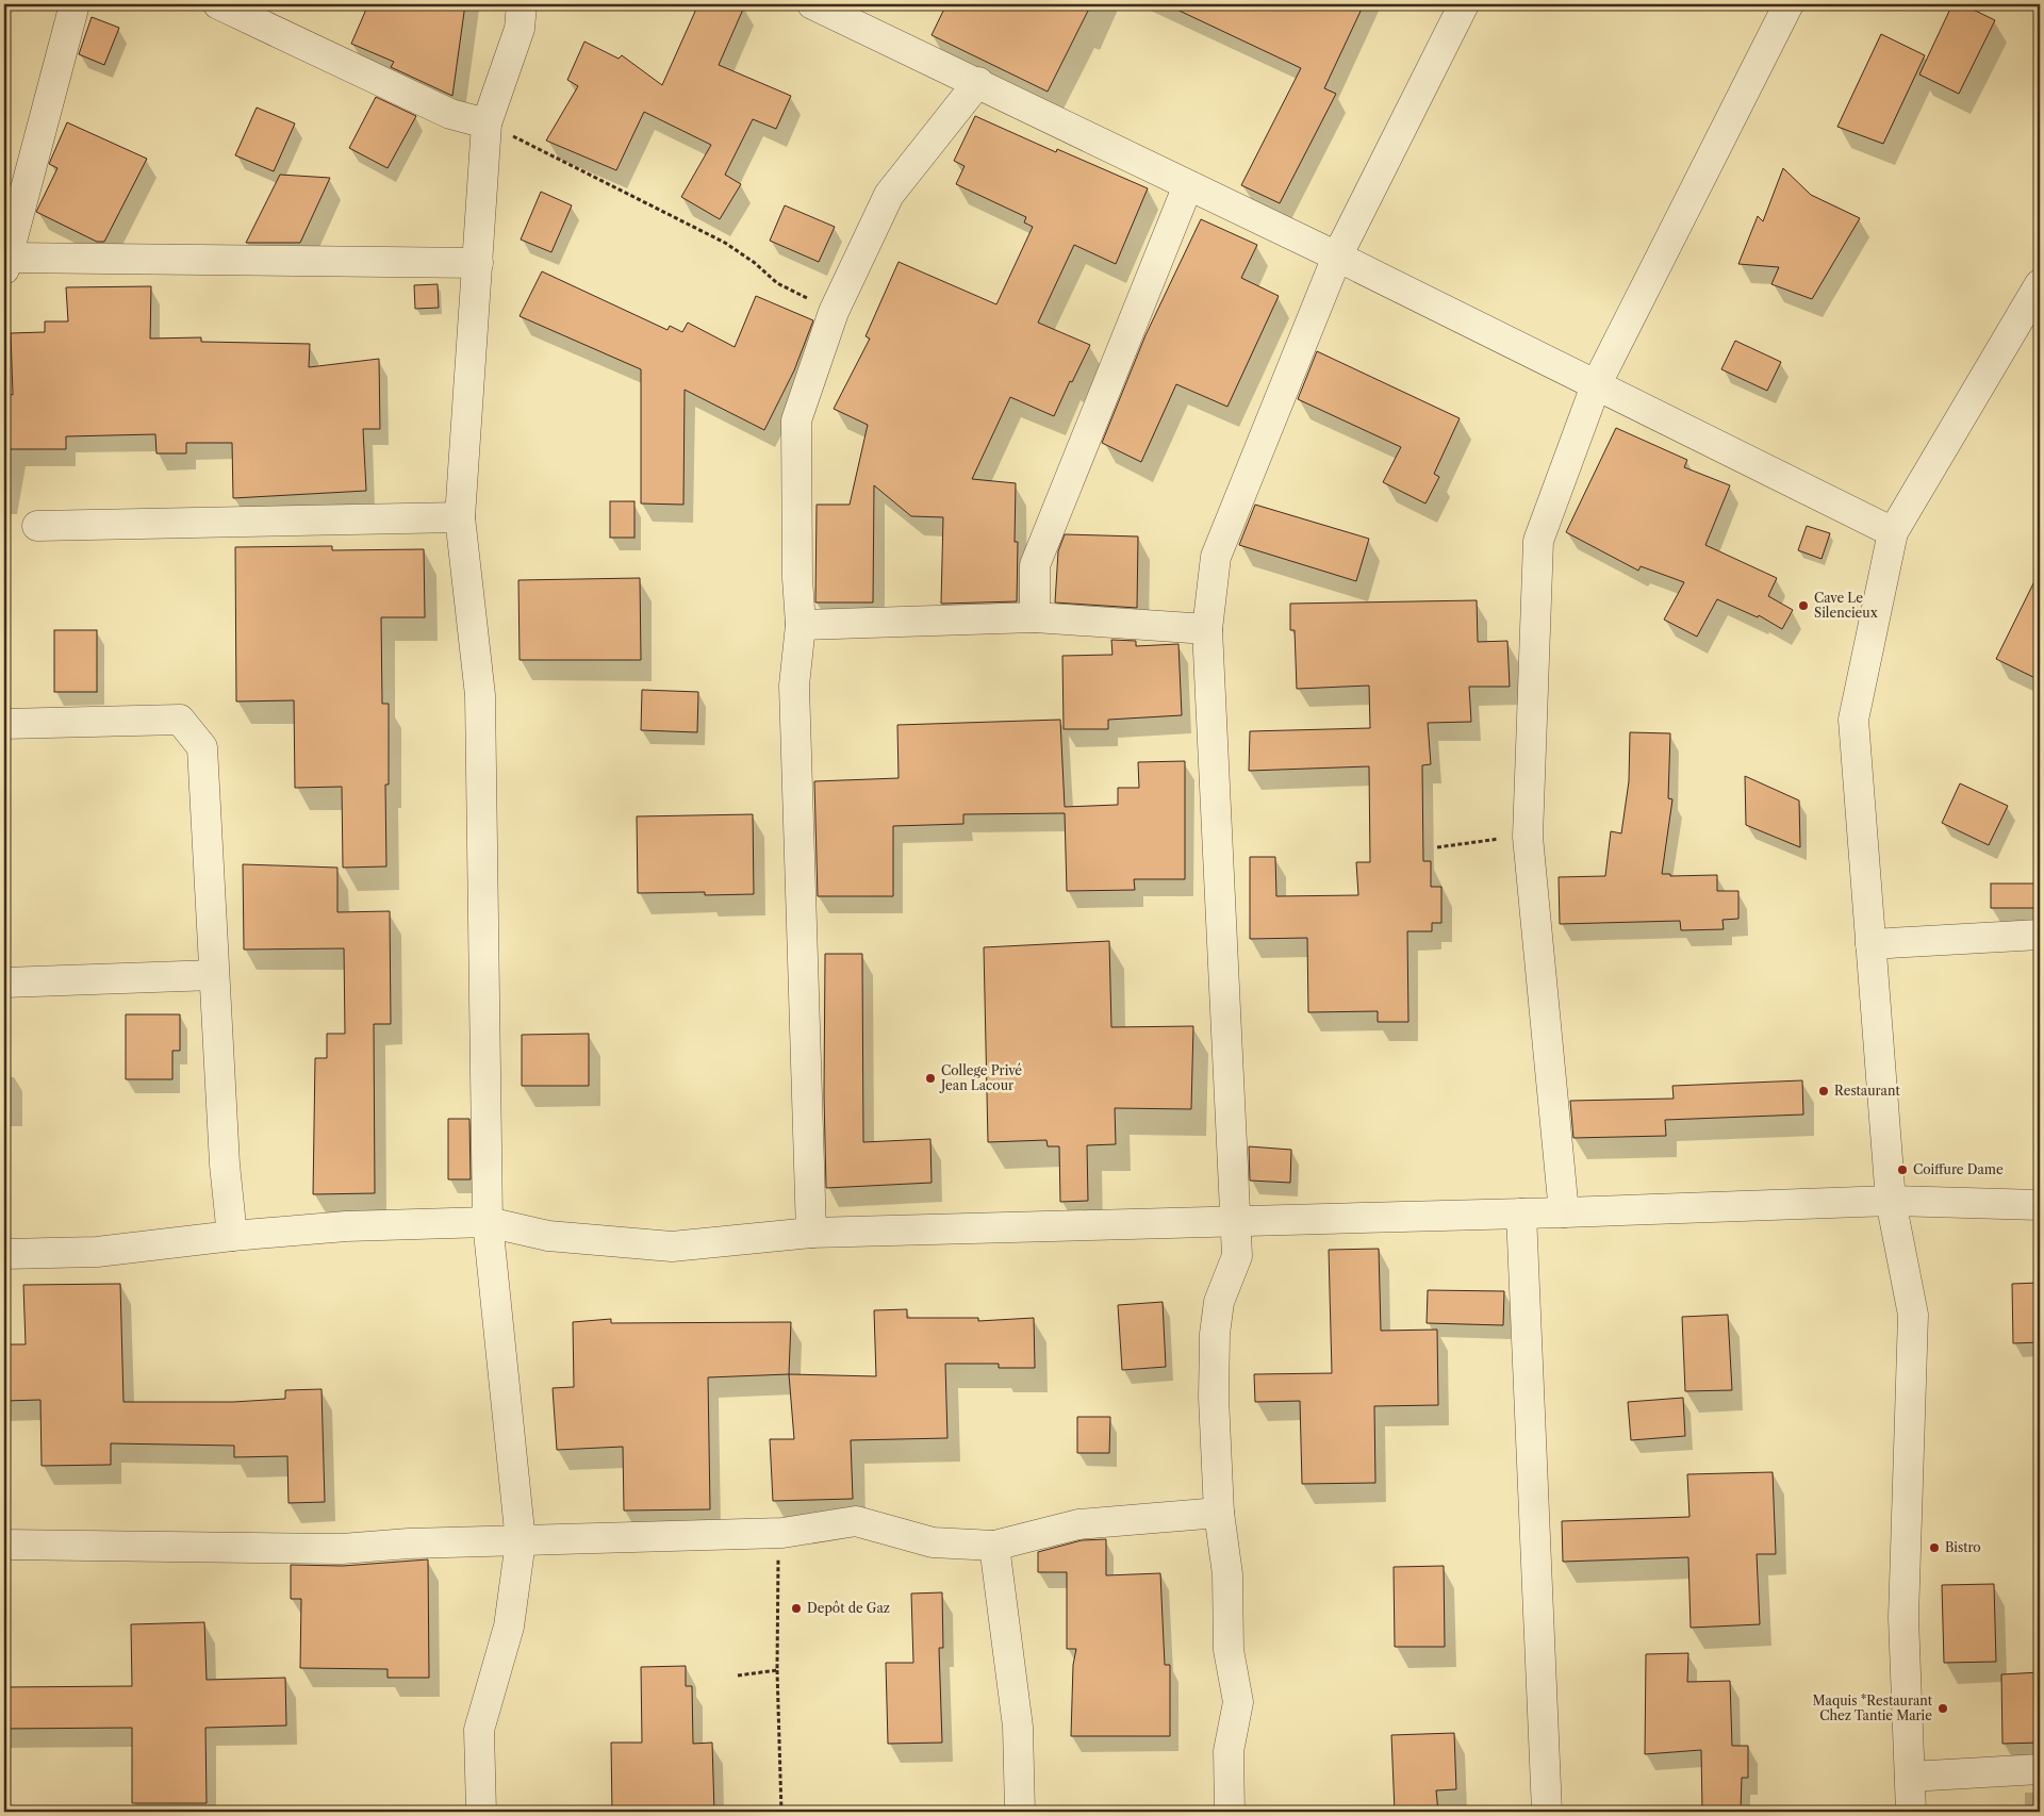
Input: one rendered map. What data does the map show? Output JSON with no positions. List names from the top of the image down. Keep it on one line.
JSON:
{"places":["Cave Le Silencieux","College Privé Jean Lacour","Restaurant","Coiffure Dame","Bistro","Depôt de Gaz","Maquis *Restaurant Chez Tantie Marie"]}
